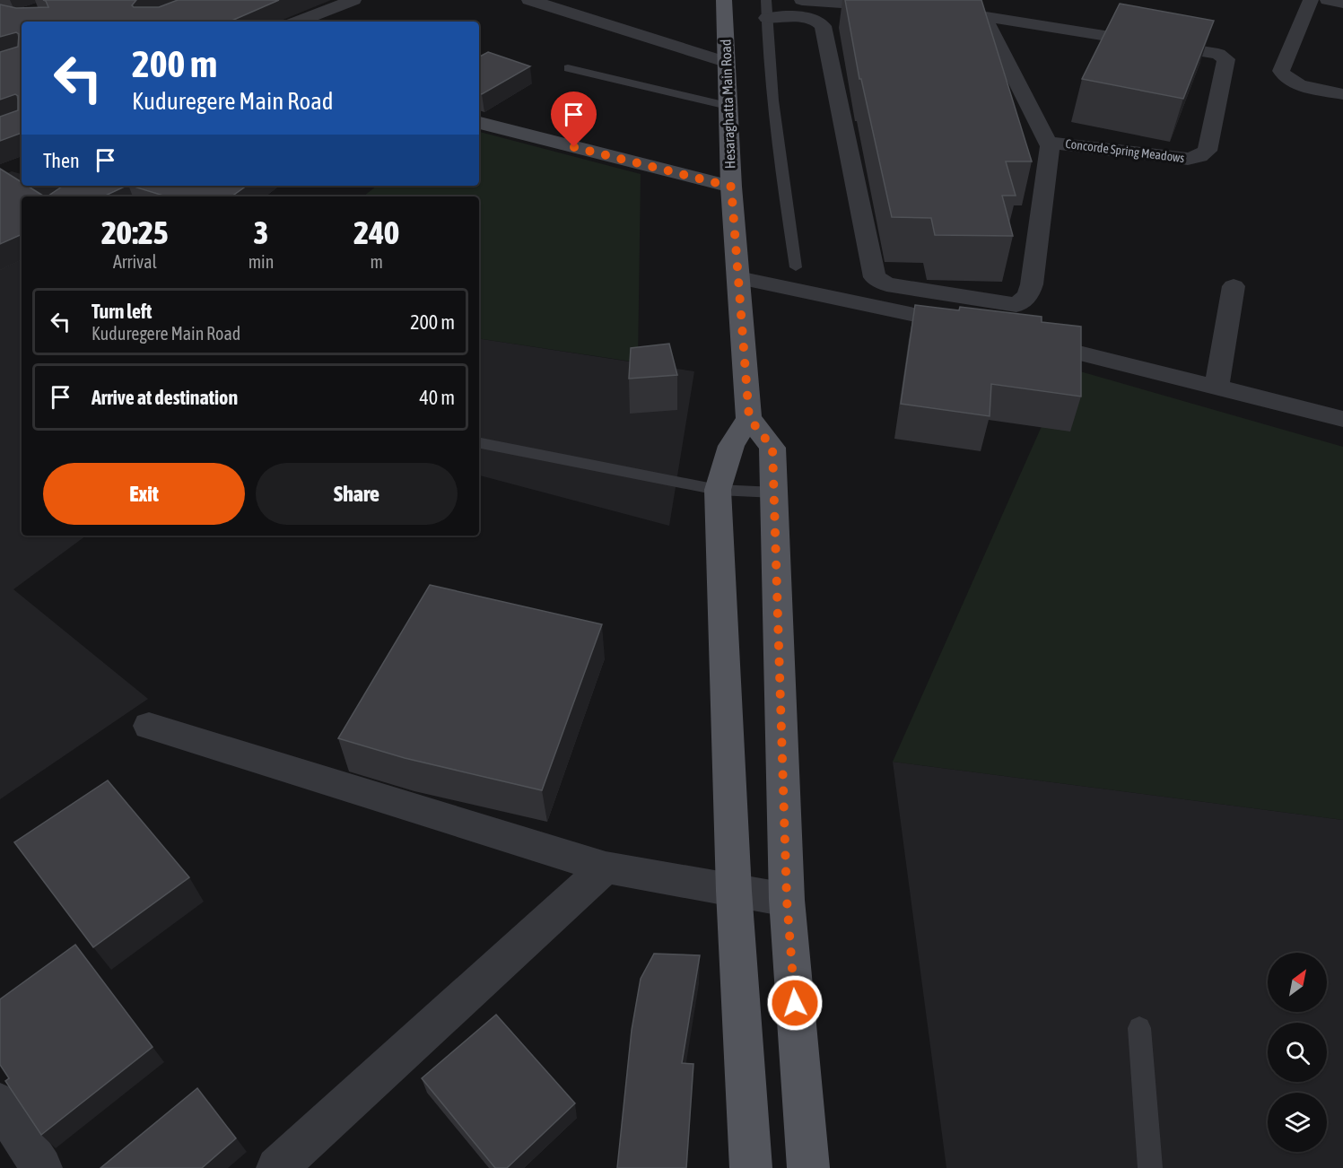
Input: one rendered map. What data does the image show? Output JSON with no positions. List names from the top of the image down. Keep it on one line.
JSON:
{"streets":{"main road":["Hesaraghatta Main Road"],"street":["Concorde Spring Meadows"]},"north":"top right","page":{"turn":["200 m","Kuduregere Main Road"],"then":"Then","eta":["20:25","Arrival","3","min","240","m"],"list":[{"name":"Turn left","note":"Kuduregere Main Road","value":"200 m"},{"name":"Arrive at destination","value":"40 m"}],"buttons":["Exit","Share"]}}
